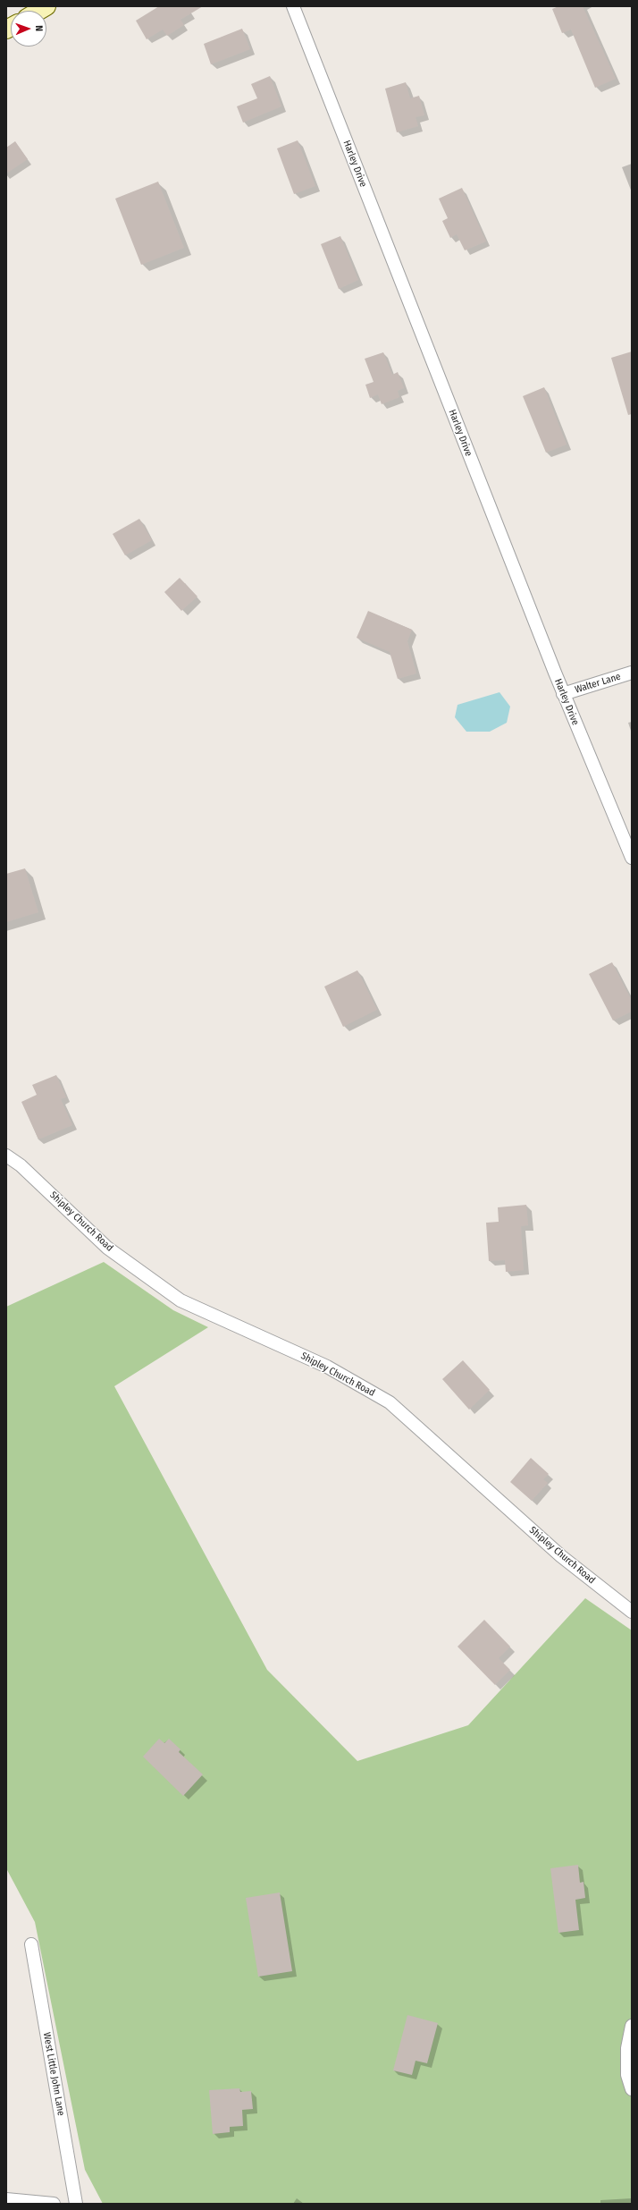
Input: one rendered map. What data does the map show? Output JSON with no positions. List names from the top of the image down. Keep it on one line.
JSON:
{"streets":{"street":["Harley Drive","Walter Lane","Shipley Church Road","West Little John Lane"]},"crossings":[["Harley Drive","Walter Lane"]],"north":"right"}
